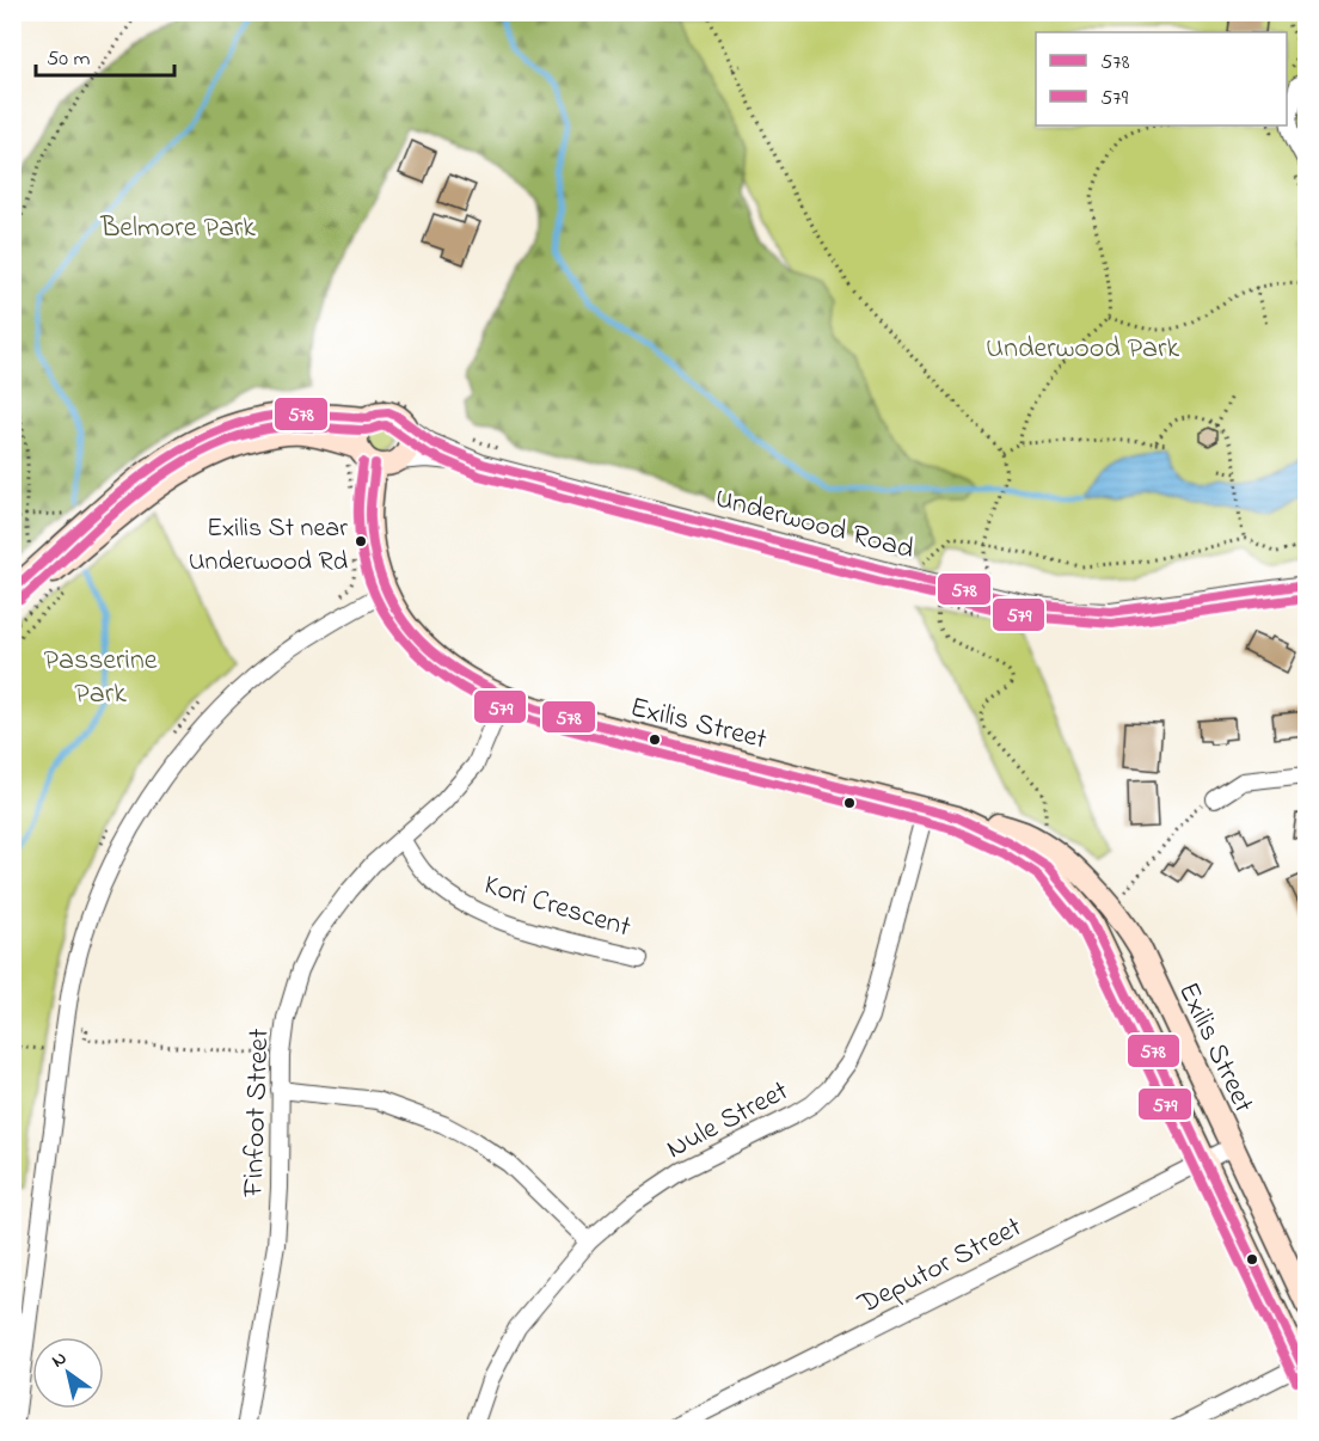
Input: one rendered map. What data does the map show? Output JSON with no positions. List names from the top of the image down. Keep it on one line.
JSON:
{"streets":{"street":["Underwood Road","Exilis Street","Kori Crescent","Finfoot Street","Nule Street","Deputor Street"]},"crossings":[["Underwood Road","Exilis Street"],["Exilis Street","Finfoot Street"],["Exilis Street","Nule Street"],["Exilis Street","Deputor Street"],["Kori Crescent","Finfoot Street"]],"parks":["Belmore Park","Underwood Park","Passerine Park"],"places":["Exilis St near Underwood Rd"],"lines":["transit line 578","transit line 579"],"legend":["578","579"],"scale_bar":"50 m","north":"top left"}
